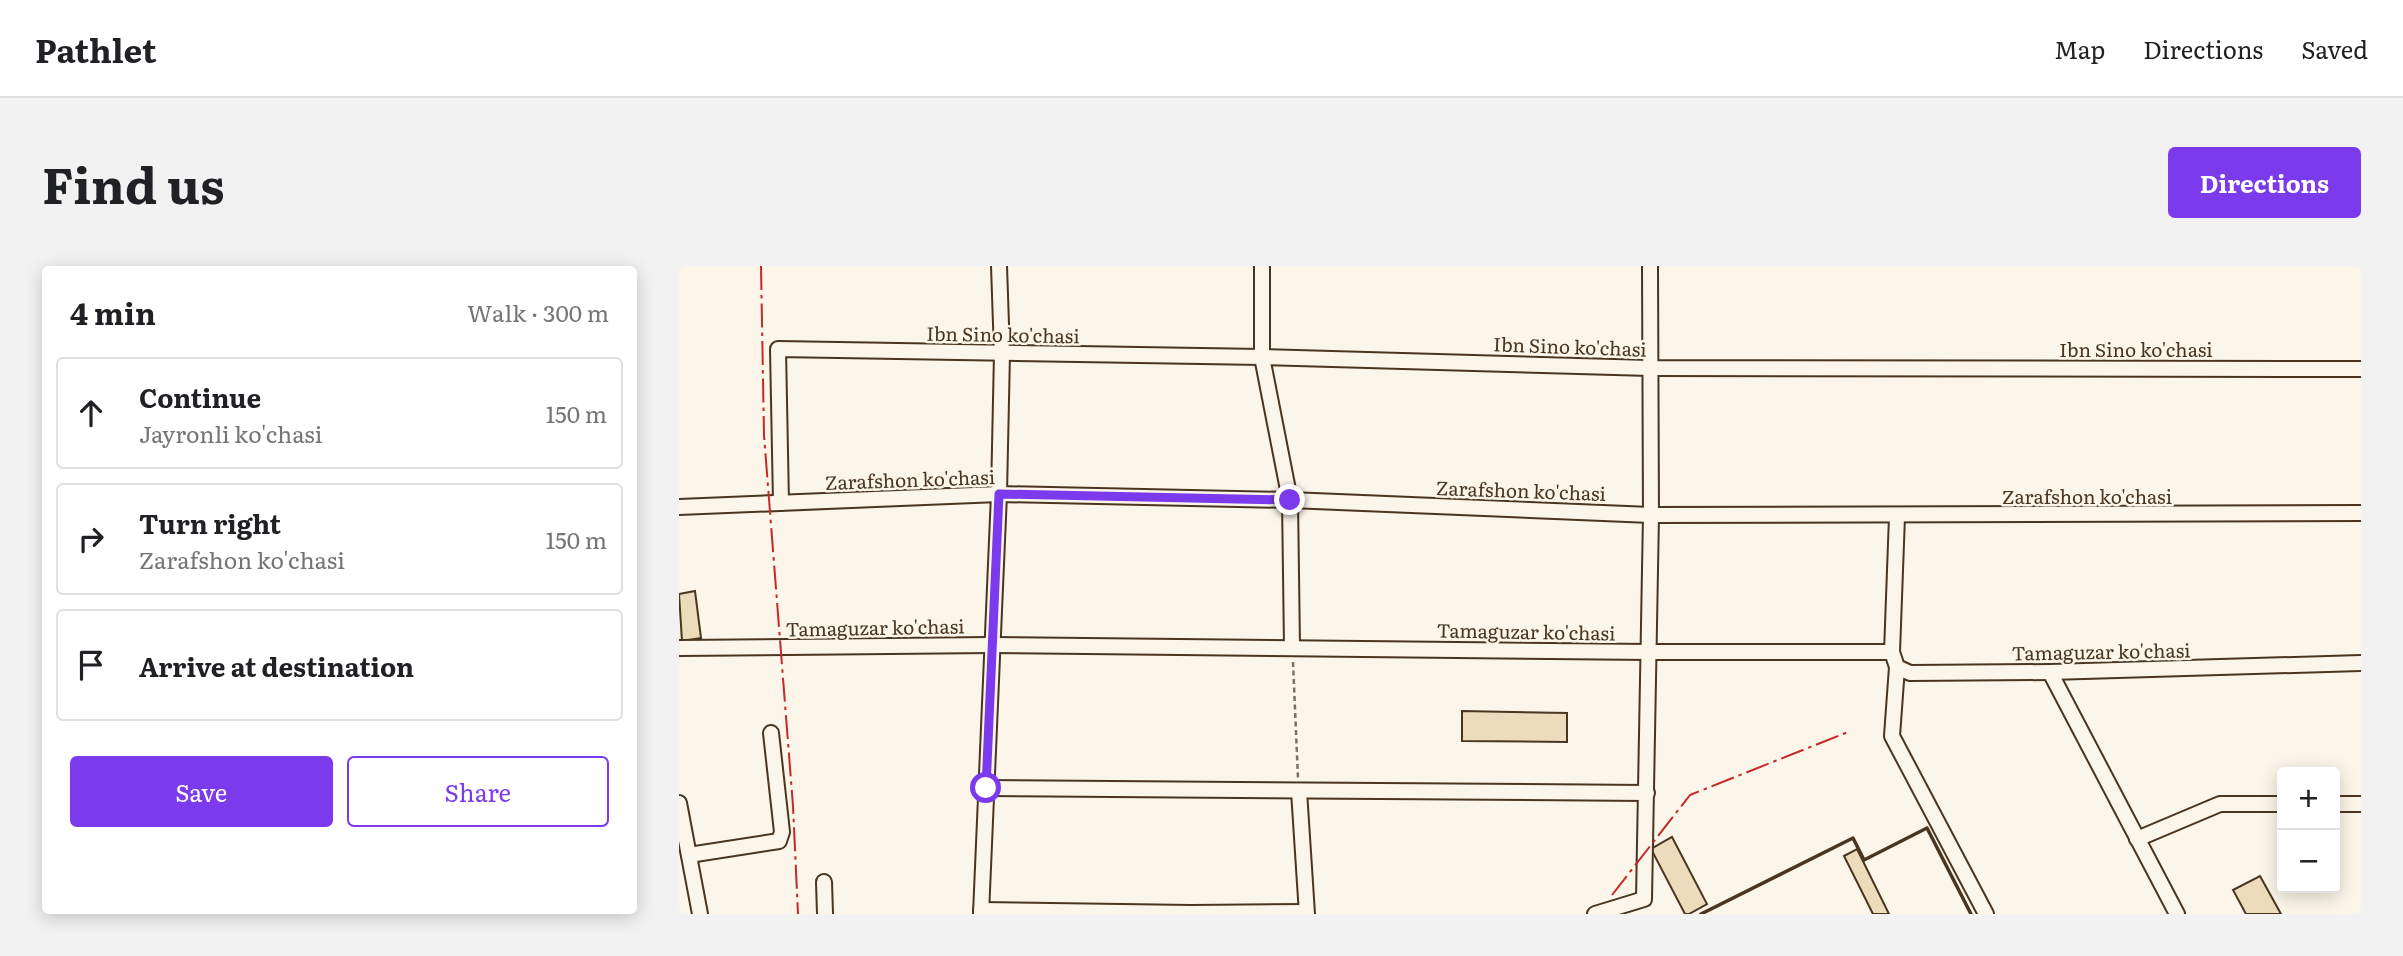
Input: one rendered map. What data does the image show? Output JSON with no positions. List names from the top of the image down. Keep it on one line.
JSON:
{"streets":{"street":["Ibn Sino ko'chasi","Zarafshon ko'chasi","Tamaguzar ko'chasi"]},"crossings":[["Ibn Sino ko'chasi","Zarafshon ko'chasi"]],"page":{"header":"Pathlet","nav":["Map","Directions","Saved"],"title":"Find us","buttons":["Directions",["Save","Share"]],"heading":["4 min","Walk · 300 m"],"list":[["Continue","Jayronli ko'chasi","150 m"],["Turn right","Zarafshon ko'chasi","150 m"],"Arrive at destination"],"map_buttons":["+","−"]}}
